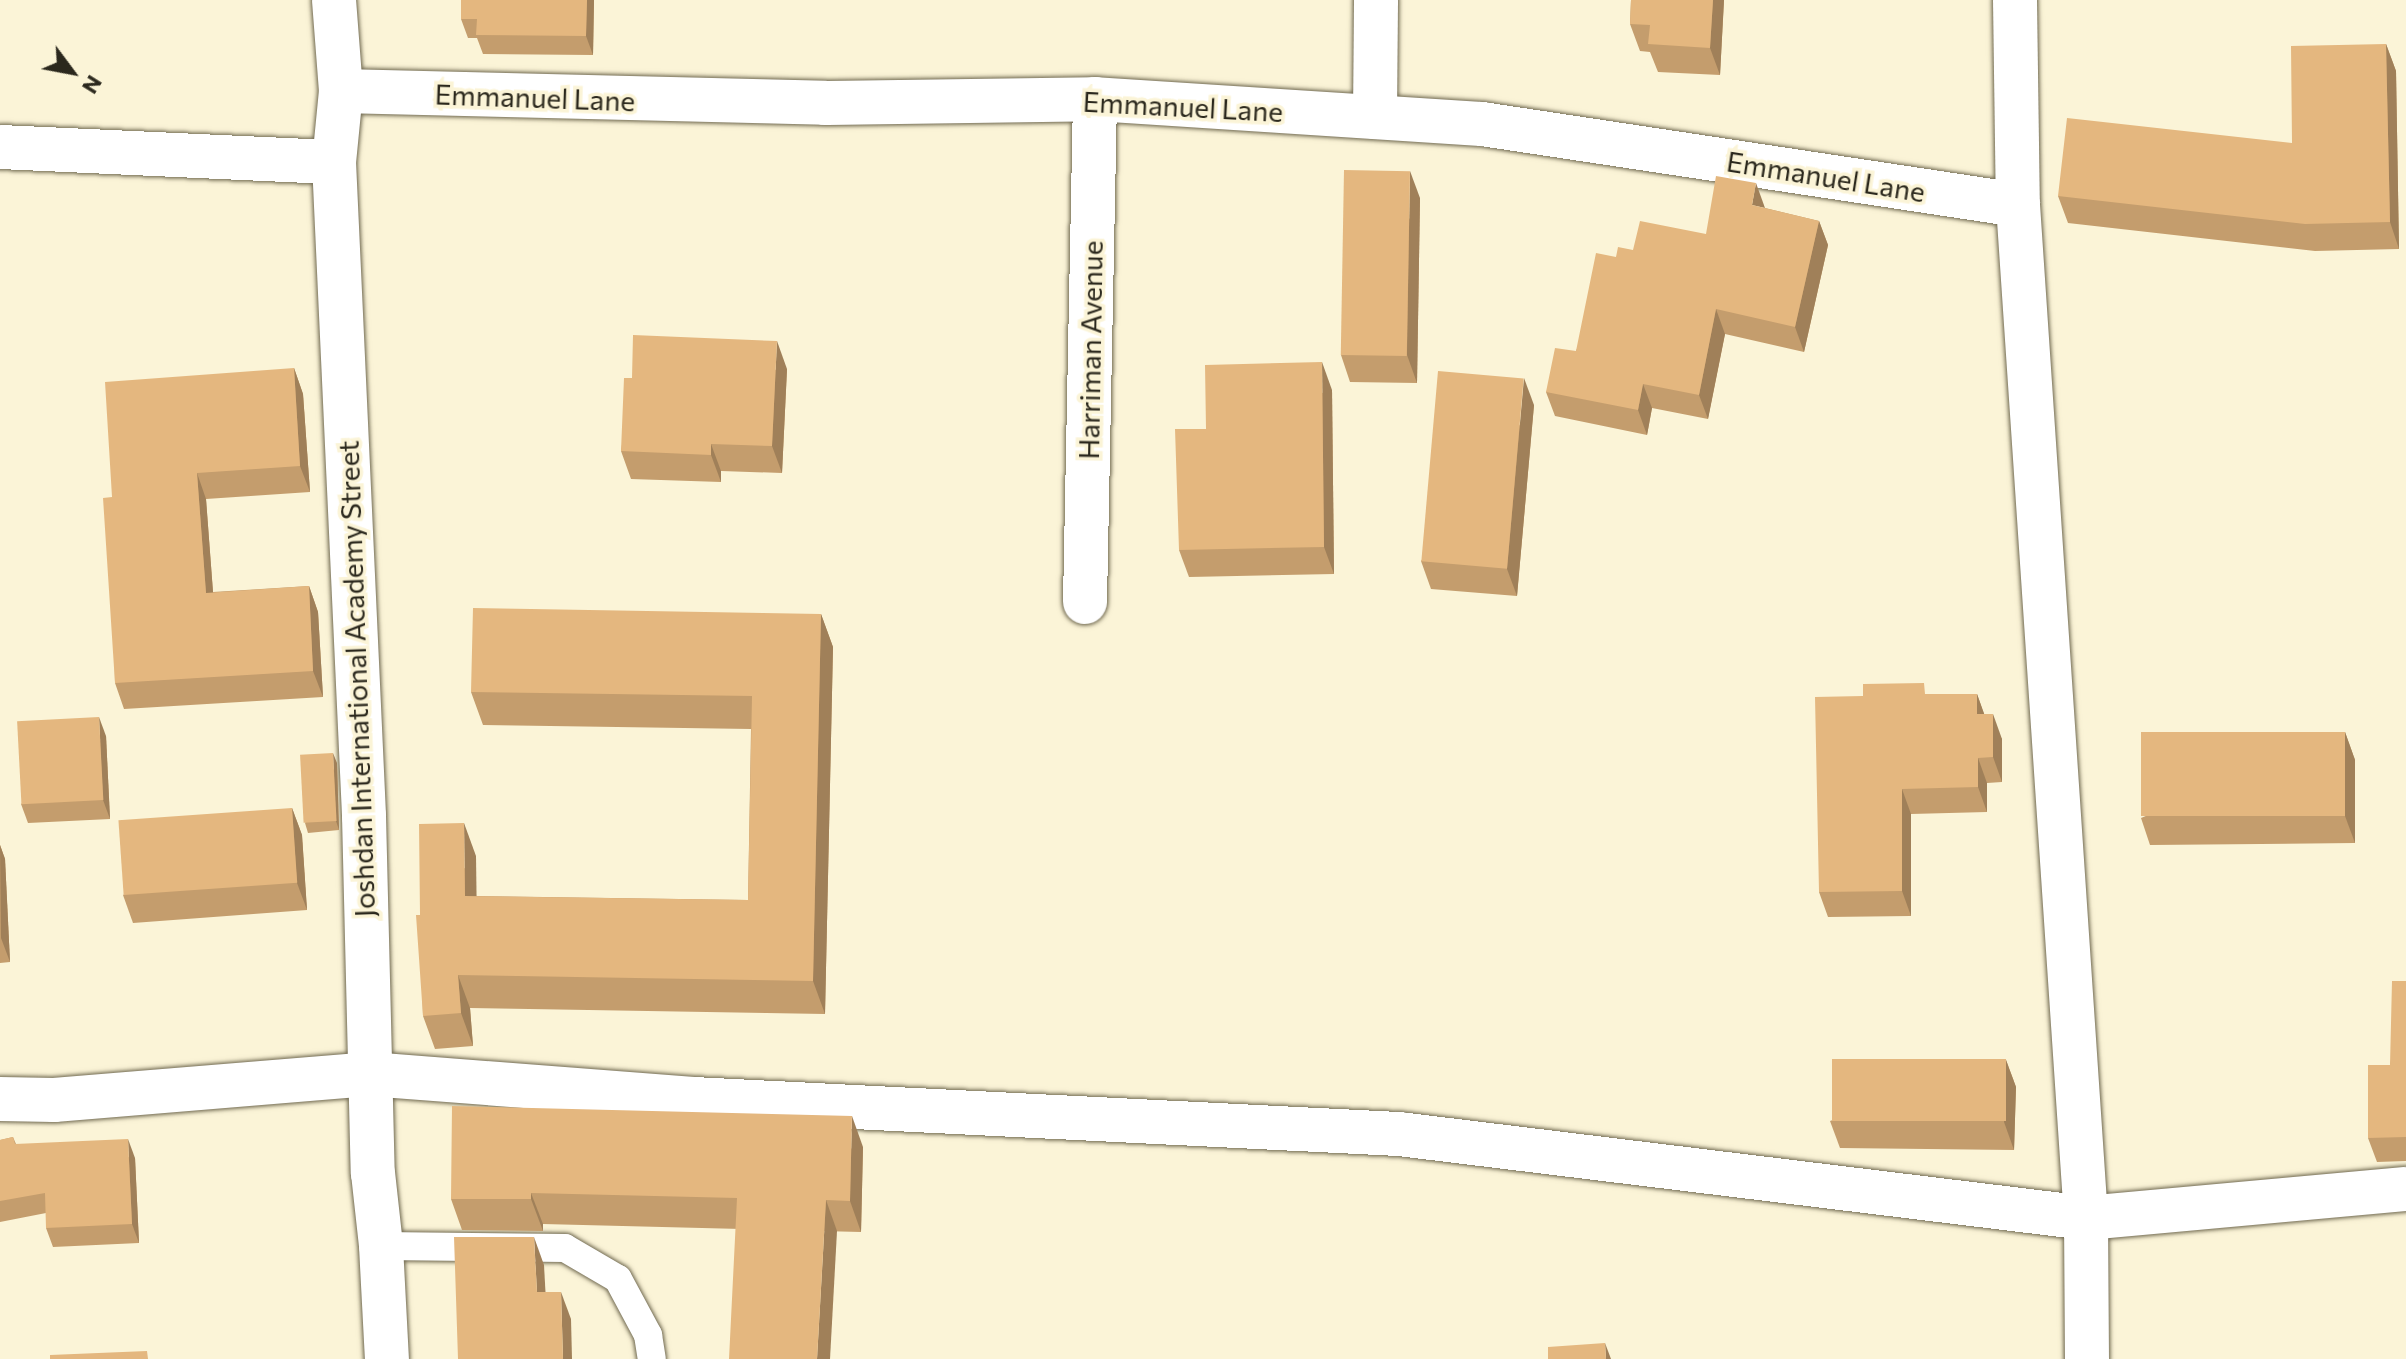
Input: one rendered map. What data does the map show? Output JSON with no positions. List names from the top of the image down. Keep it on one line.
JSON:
{"streets":{"street":["Emmanuel Lane","Harriman Avenue","Joshdan International Academy Street"]},"crossings":[["Emmanuel Lane","Harriman Avenue"],["Emmanuel Lane","Joshdan International Academy Street"]],"north":"bottom right"}
